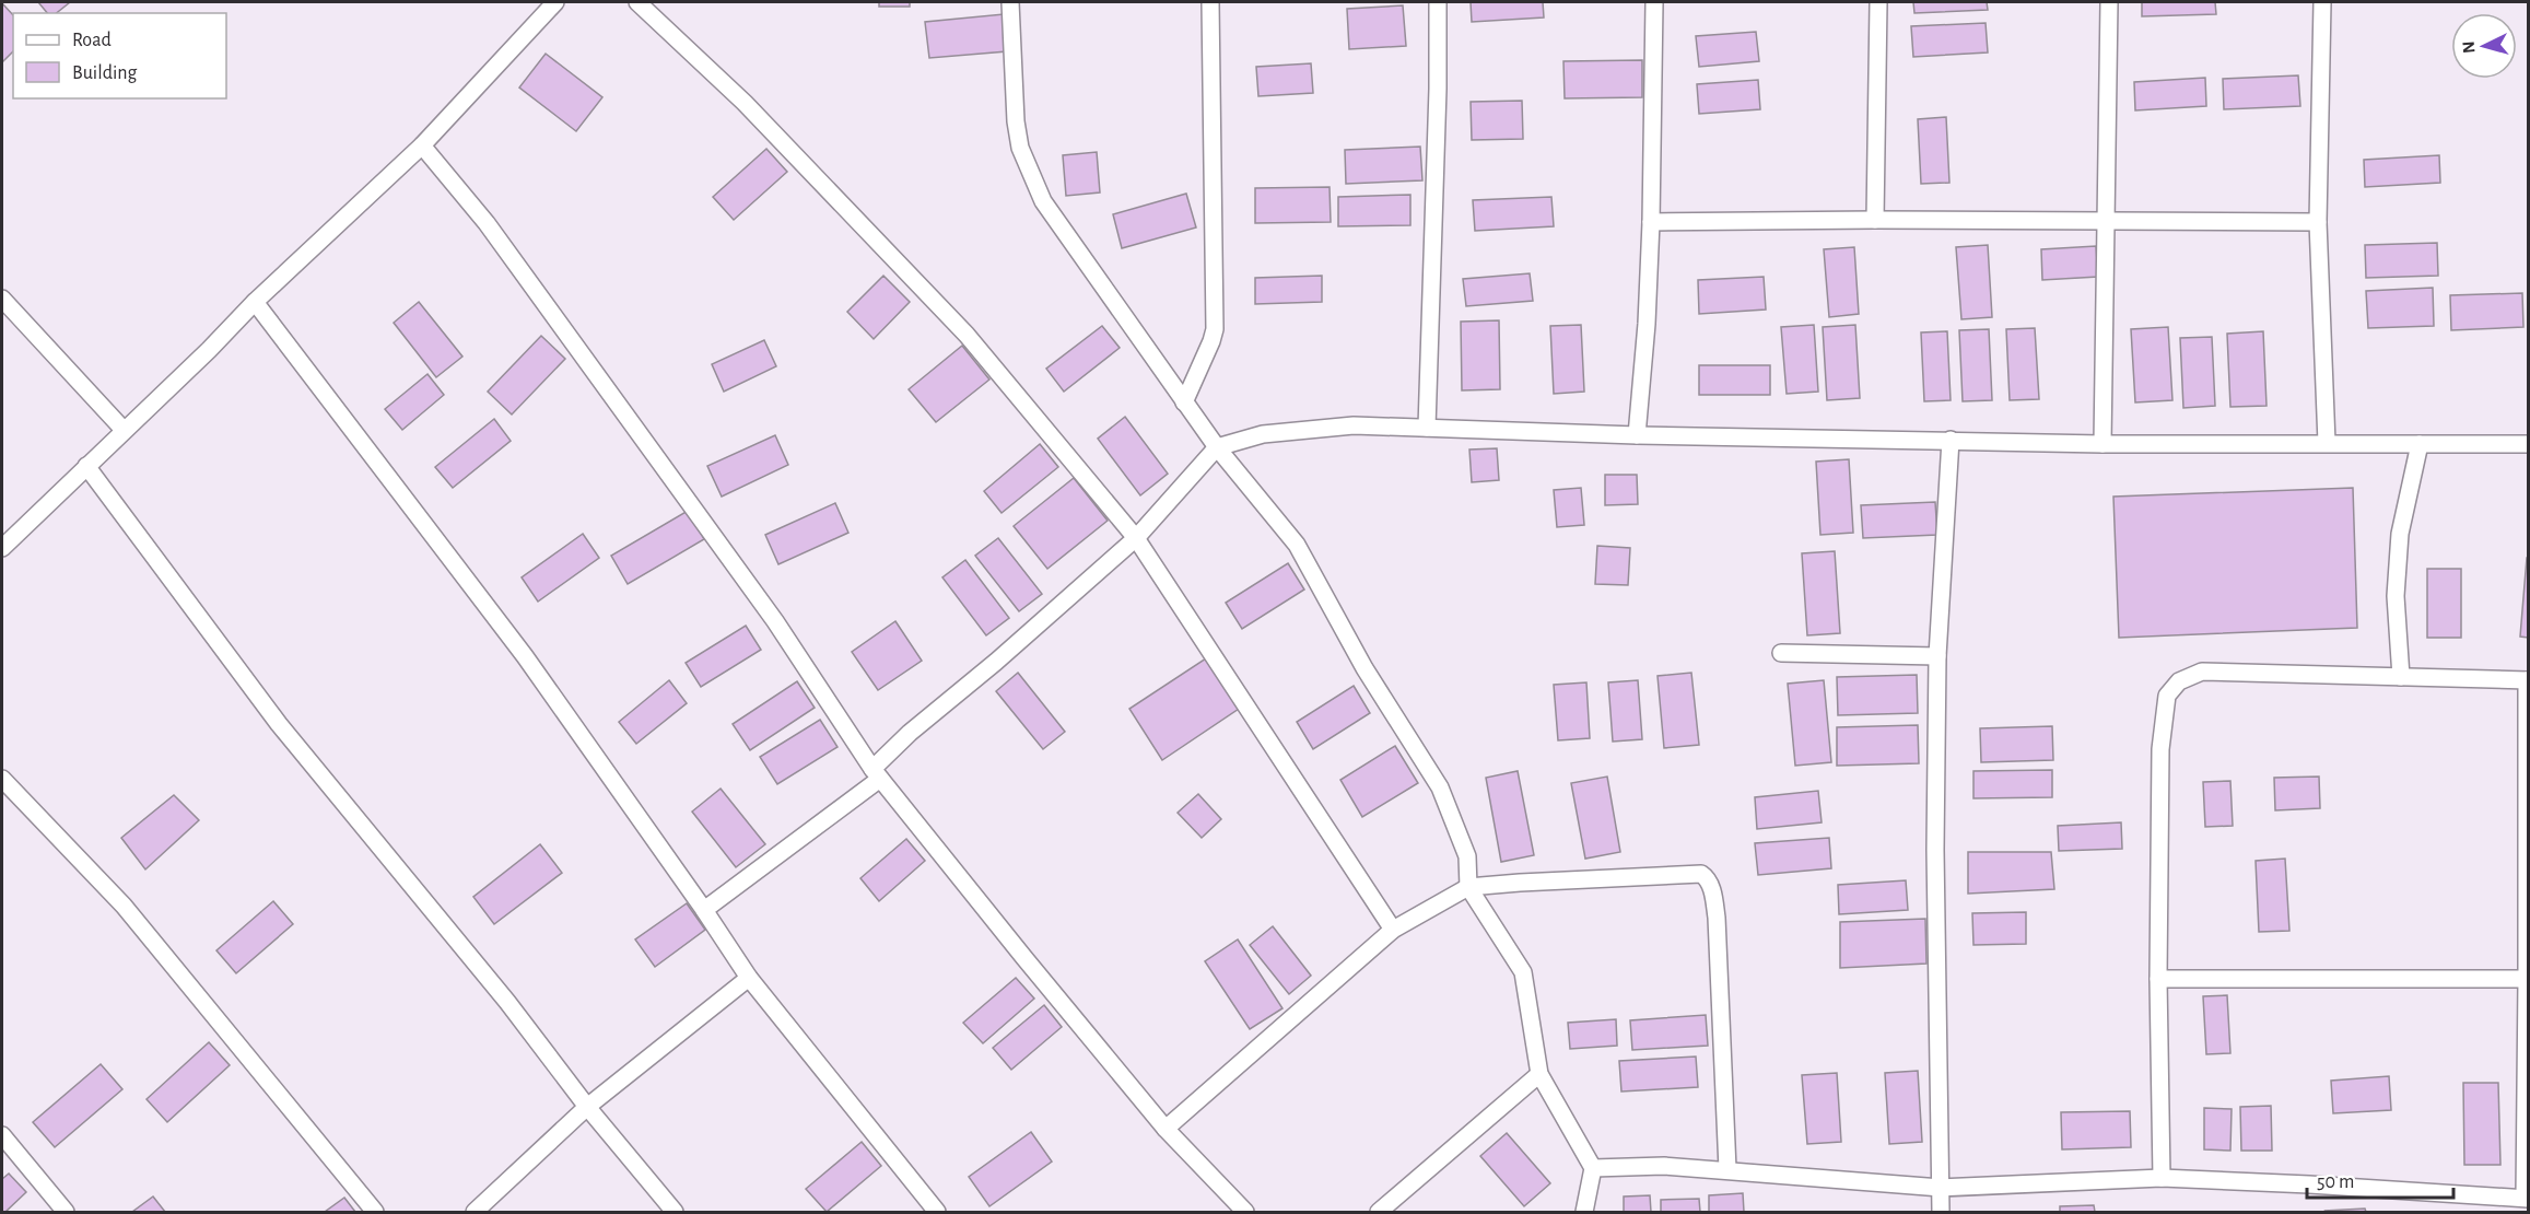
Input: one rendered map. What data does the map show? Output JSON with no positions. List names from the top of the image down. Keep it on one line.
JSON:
{"legend":["Road","Building"],"scale_bar":"50 m","north":"left"}
